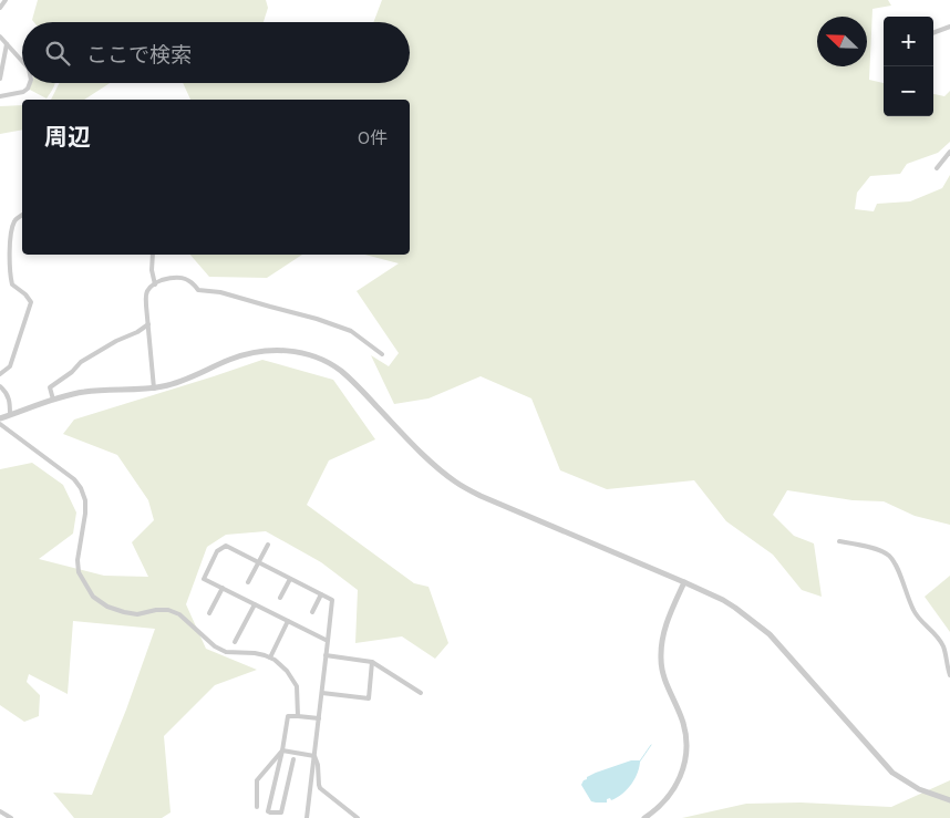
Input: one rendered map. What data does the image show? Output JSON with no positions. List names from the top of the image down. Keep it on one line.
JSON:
{"north":"top left","page":{"map_buttons":["+","−"],"search":"ここで検索","heading":["周辺","0件"]}}
